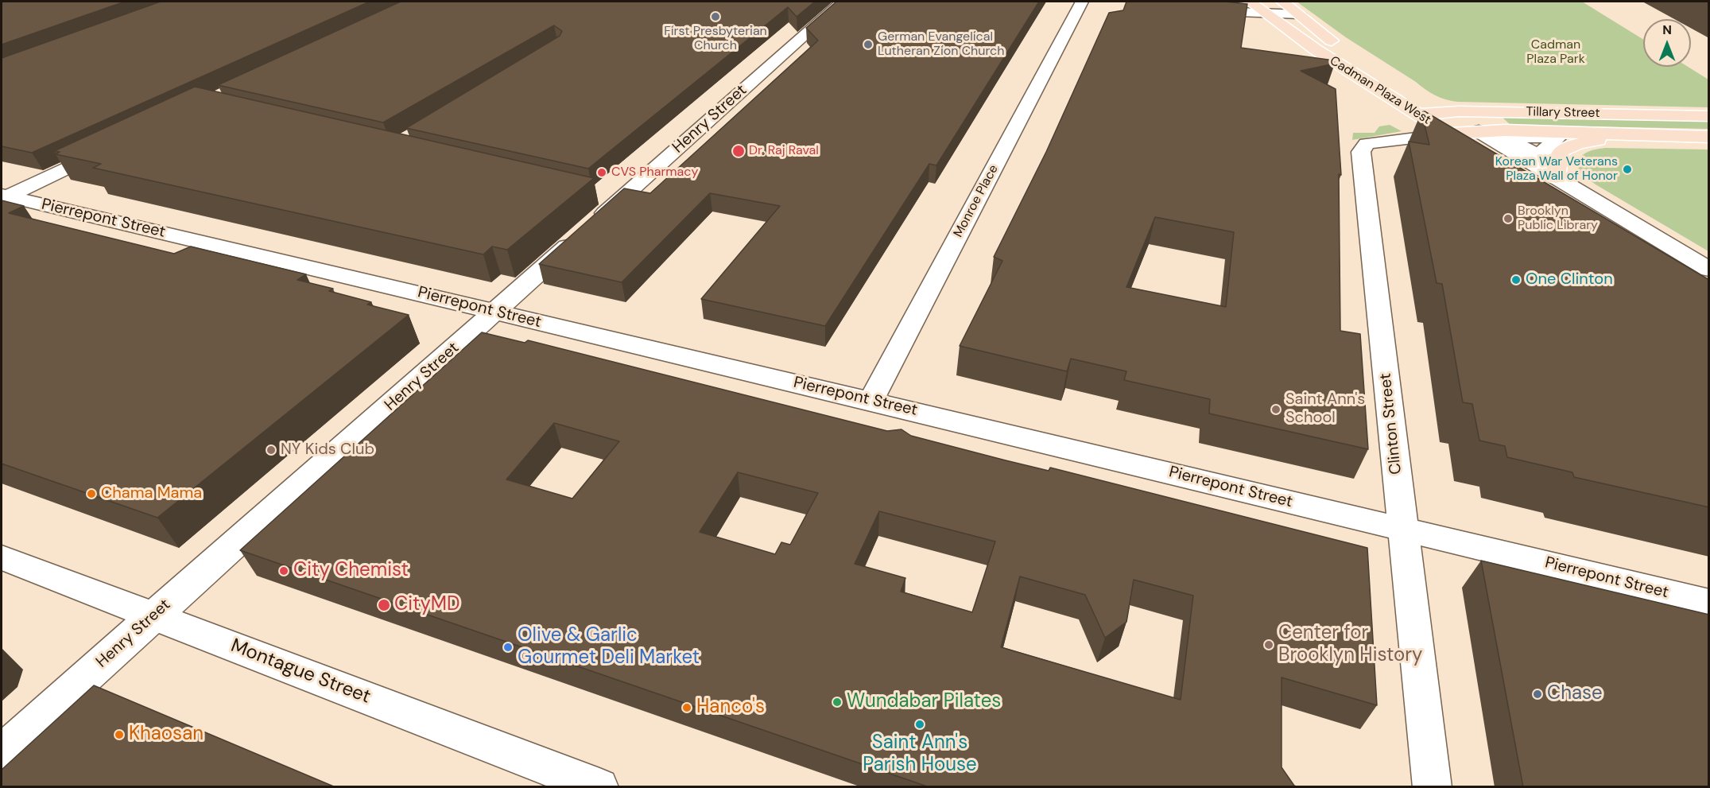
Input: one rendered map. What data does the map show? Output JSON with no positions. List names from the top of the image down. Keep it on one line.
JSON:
{"streets":{"main road":["Cadman Plaza West","Tillary Street"],"street":["Henry Street","Monroe Place","Pierrepont Street","Clinton Street","Montague Street"]},"crossings":[["Cadman Plaza West","Tillary Street"],["Cadman Plaza West","Clinton Street"],["Tillary Street","Clinton Street"],["Henry Street","Pierrepont Street"],["Henry Street","Montague Street"],["Monroe Place","Pierrepont Street"],["Pierrepont Street","Clinton Street"]],"parks":["Cadman Plaza Park"],"places":["First Presbyterian Church","German Evangelical Lutheran Zion Church","Dr. Raj Raval","Korean War Veterans Plaza Wall of Honor","CVS Pharmacy","Brooklyn Public Library","One Clinton","Saint Ann's School","NY Kids Club","Chama Mama","City Chemist","CityMD","Center for Brooklyn History","Olive & Garlic Gourmet Deli Market","Chase","Wundabar Pilates","Hanco's","Saint Ann's Parish House","Khaosan"],"north":"top"}
